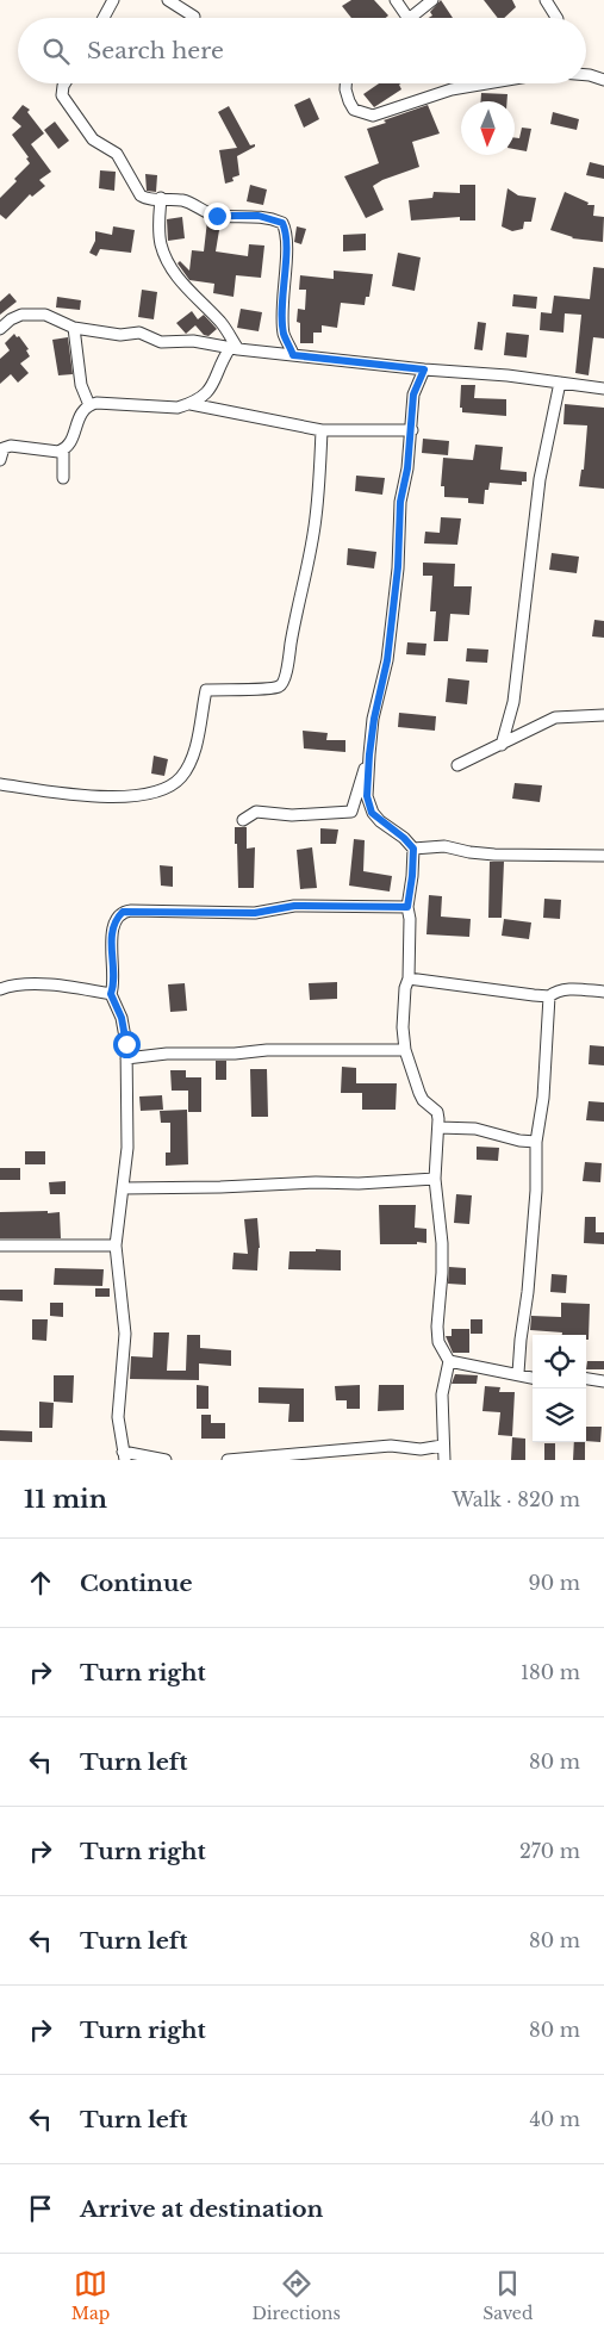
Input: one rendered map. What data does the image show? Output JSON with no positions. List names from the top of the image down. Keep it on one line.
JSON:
{"north":"bottom","page":{"search":"Search here","heading":["11 min","Walk · 820 m"],"list":[["Continue","90 m"],["Turn right","180 m"],["Turn left","80 m"],["Turn right","270 m"],["Turn left","80 m"],["Turn right","80 m"],["Turn left","40 m"],"Arrive at destination"],"nav":["Map","Directions","Saved"]}}
